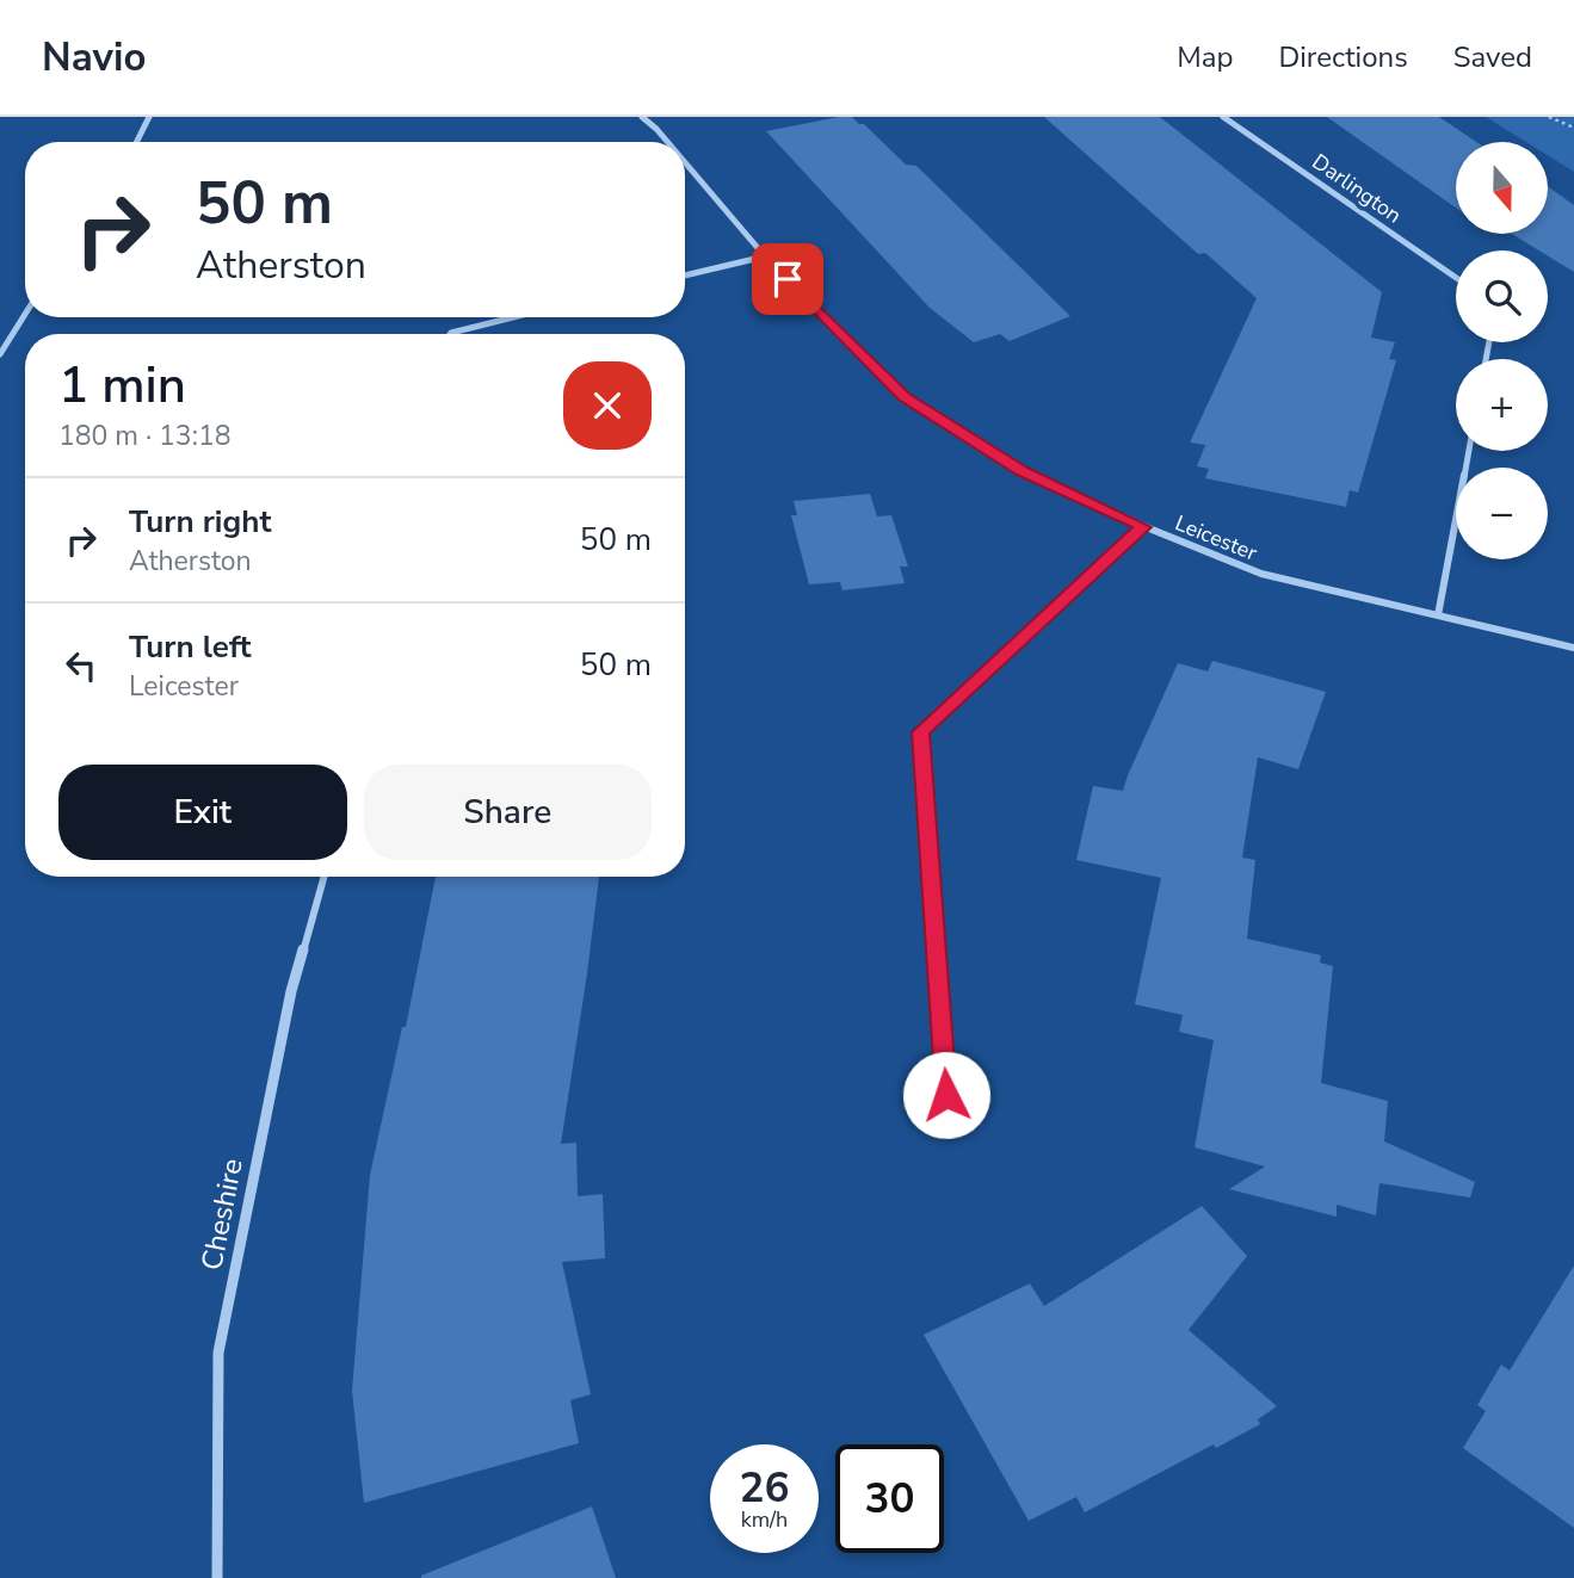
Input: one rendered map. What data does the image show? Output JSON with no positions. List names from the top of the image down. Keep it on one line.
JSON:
{"streets":{"street":["Darlington","Leicester","Cheshire"]},"north":"bottom","page":{"header":"Navio","nav":["Map","Directions","Saved"],"map_buttons":["+","−"],"turn":["50 m","Atherston"],"heading":["1 min","180 m · 13:18"],"list":[{"name":"Turn right","note":"Atherston","value":"50 m"},{"name":"Turn left","note":"Leicester","value":"50 m"}],"buttons":["Exit","Share"],"speed":"26 km/h","limit":"30"}}
